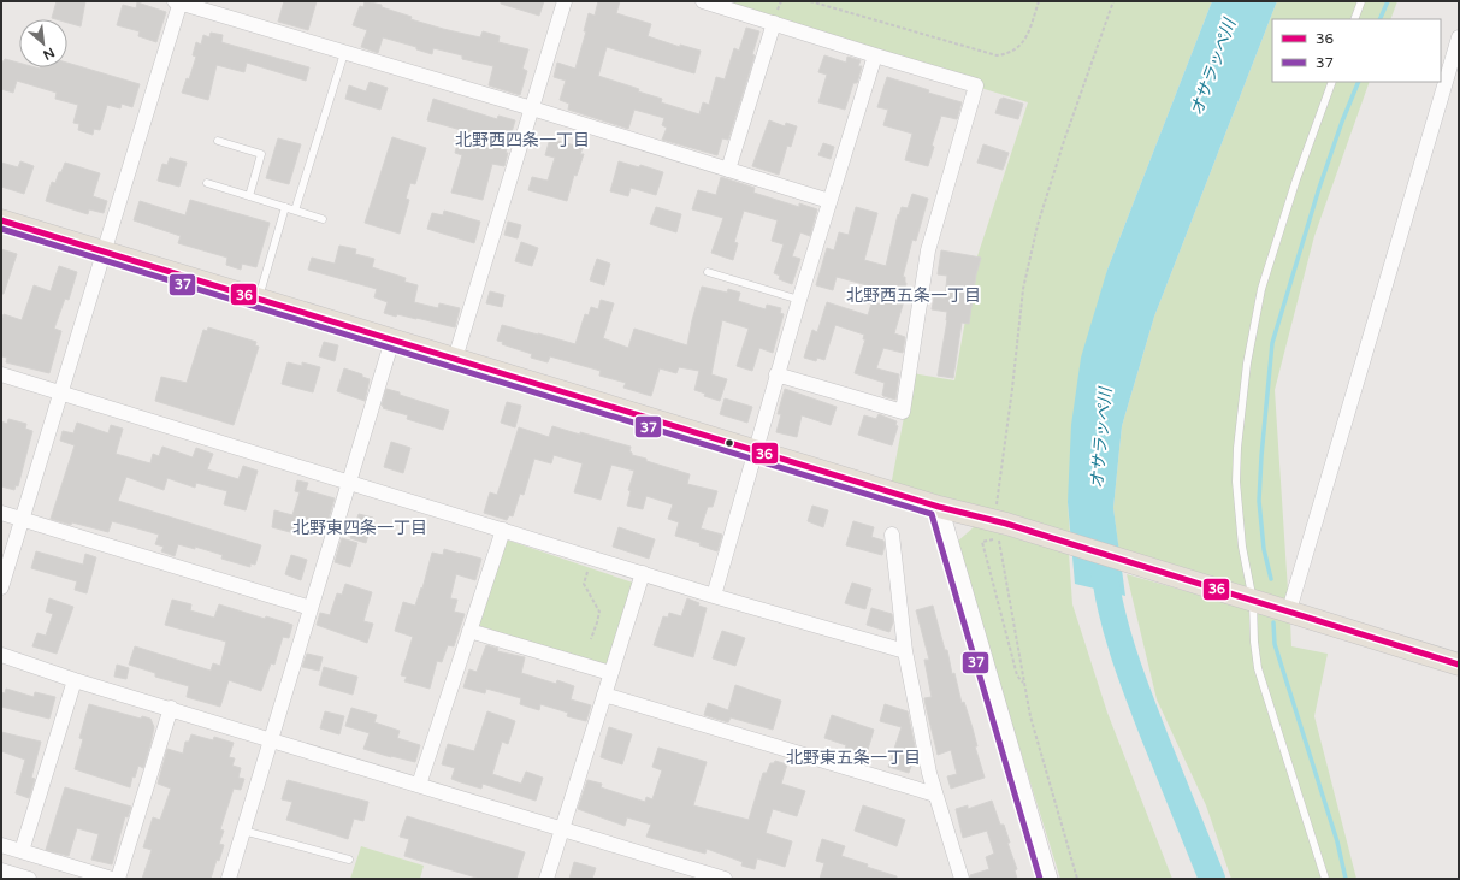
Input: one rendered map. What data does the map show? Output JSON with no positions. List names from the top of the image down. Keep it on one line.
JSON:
{"districts":["北野西四条一丁目","北野西五条一丁目","北野東四条一丁目","北野東五条一丁目"],"water":["オサラッペ川"],"lines":["transit line 36","transit line 37"],"legend":["36","37"],"north":"bottom right"}
